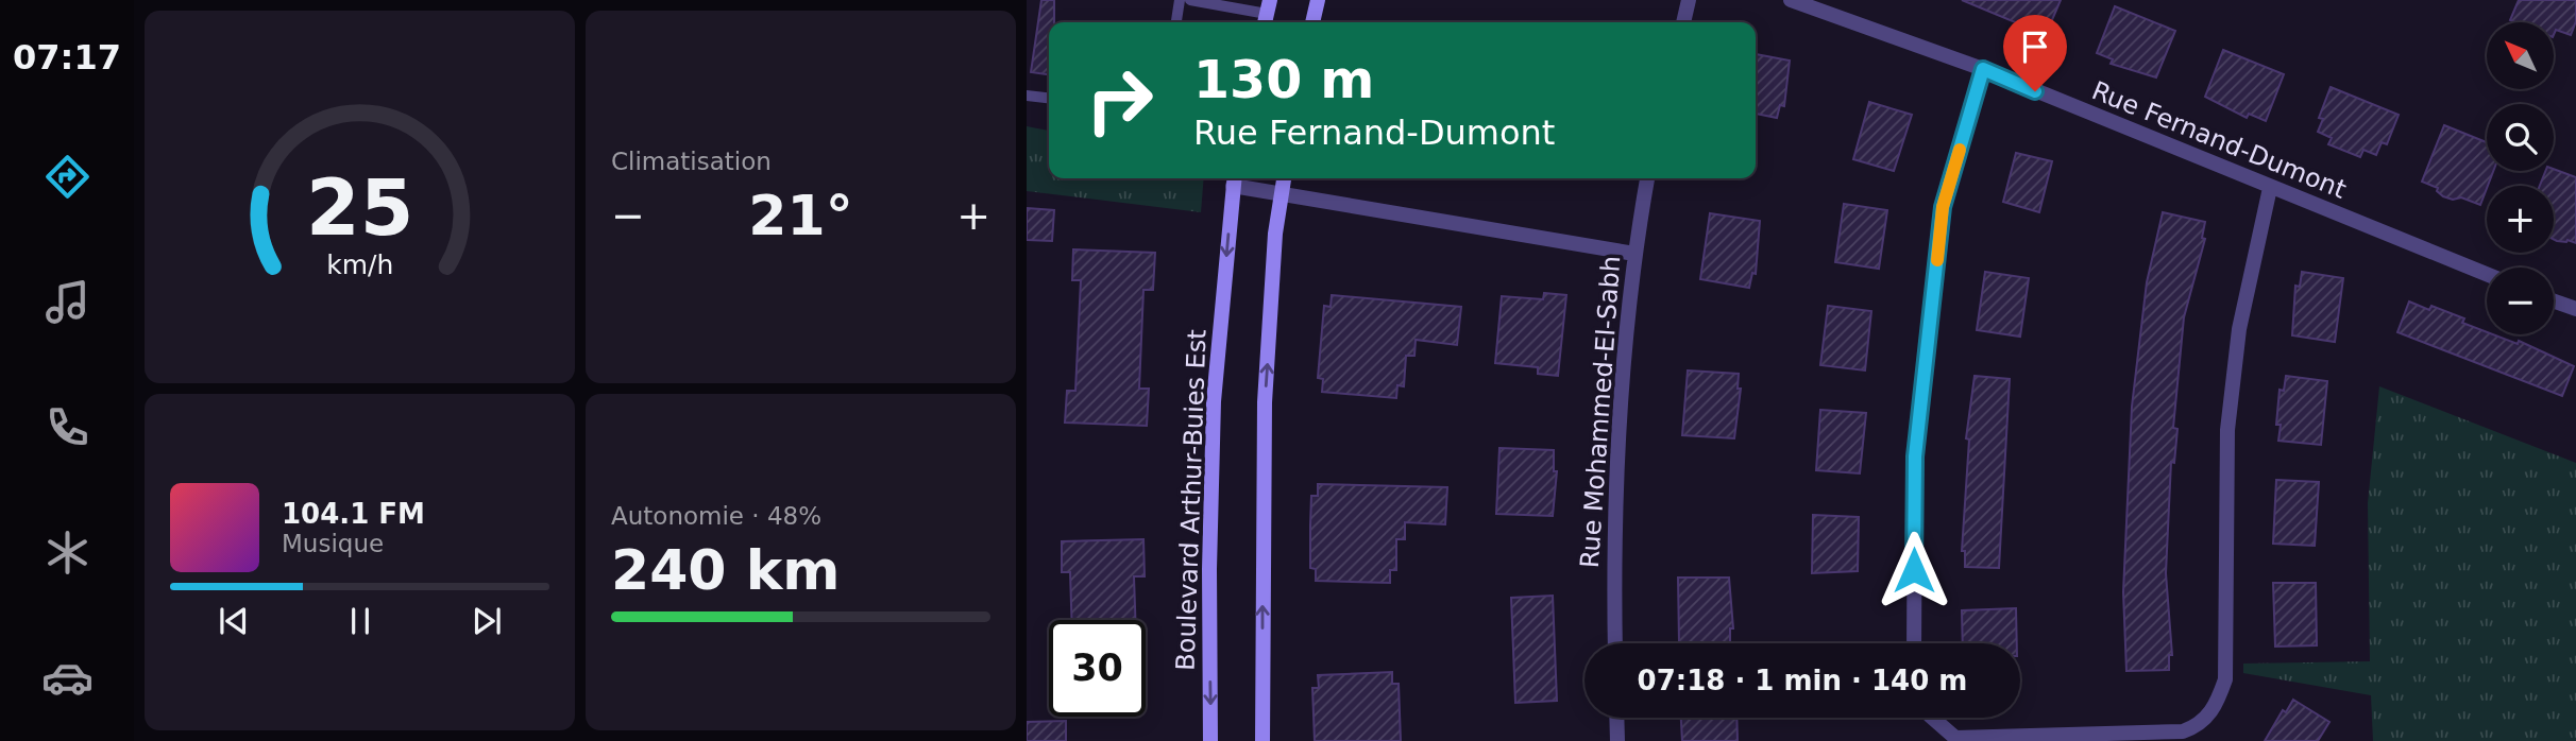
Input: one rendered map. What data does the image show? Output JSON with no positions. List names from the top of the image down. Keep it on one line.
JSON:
{"streets":{"street":["Rue Fernand-Dumont","Rue Mohammed-El-Sabh","Boulevard Arthur-Buies Est"]},"north":"top left","page":{"tabs":"07:17","tile":["Climatisation",["Autonomie · 48%","240 km"]],"map_buttons":["+","−"],"turn":["130 m","Rue Fernand-Dumont"],"heat":["−","21°","+"],"song":["104.1 FM","Musique"],"limit":"30","trip":"07:18 · 1 min · 140 m","gauge":["25","km/h"]}}
